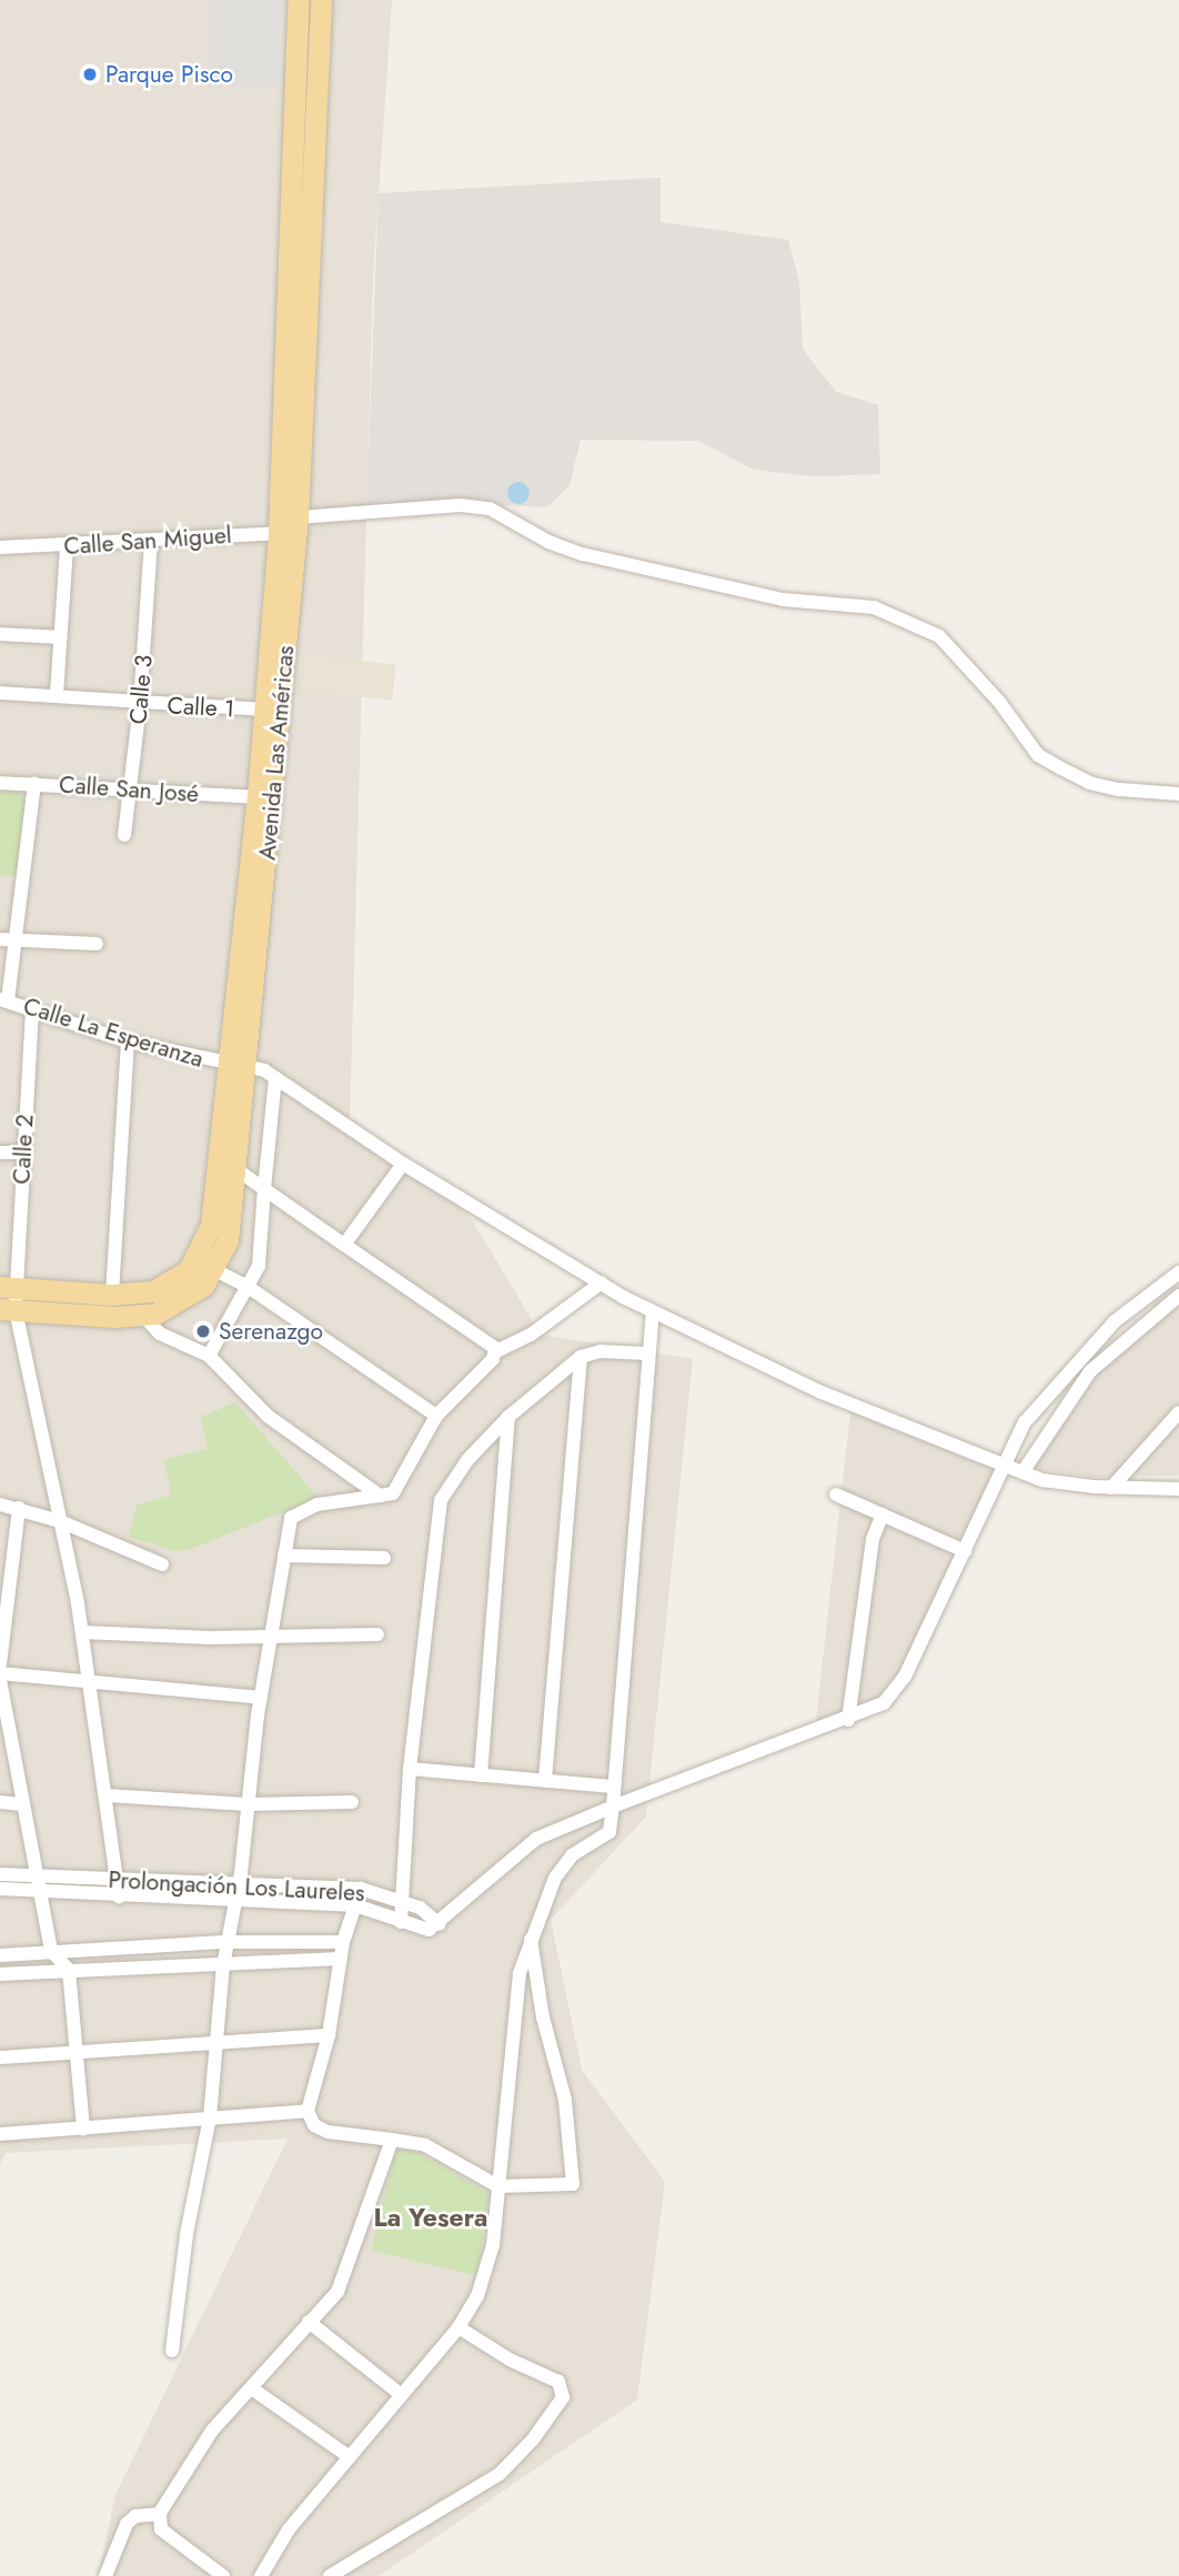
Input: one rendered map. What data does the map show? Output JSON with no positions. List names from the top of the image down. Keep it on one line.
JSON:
{"streets":{"main road":["Avenida Las Américas"],"street":["Calle San Miguel","Calle 3","Calle 1","Calle San José","Calle La Esperanza","Calle 2","Prolongación Los Laureles"]},"crossings":[["Calle San Miguel","Calle 3"],["Calle San Miguel","Avenida Las Américas"],["Calle 3","Calle 1"],["Calle 3","Calle San José"],["Calle 1","Avenida Las Américas"],["Avenida Las Américas","Calle San José"],["Avenida Las Américas","Calle La Esperanza"],["Avenida Las Américas","Calle 2"],["Calle La Esperanza","Calle 2"],["Calle 2","Prolongación Los Laureles"]],"districts":["La Yesera"],"places":["Parque Pisco","Serenazgo"]}
